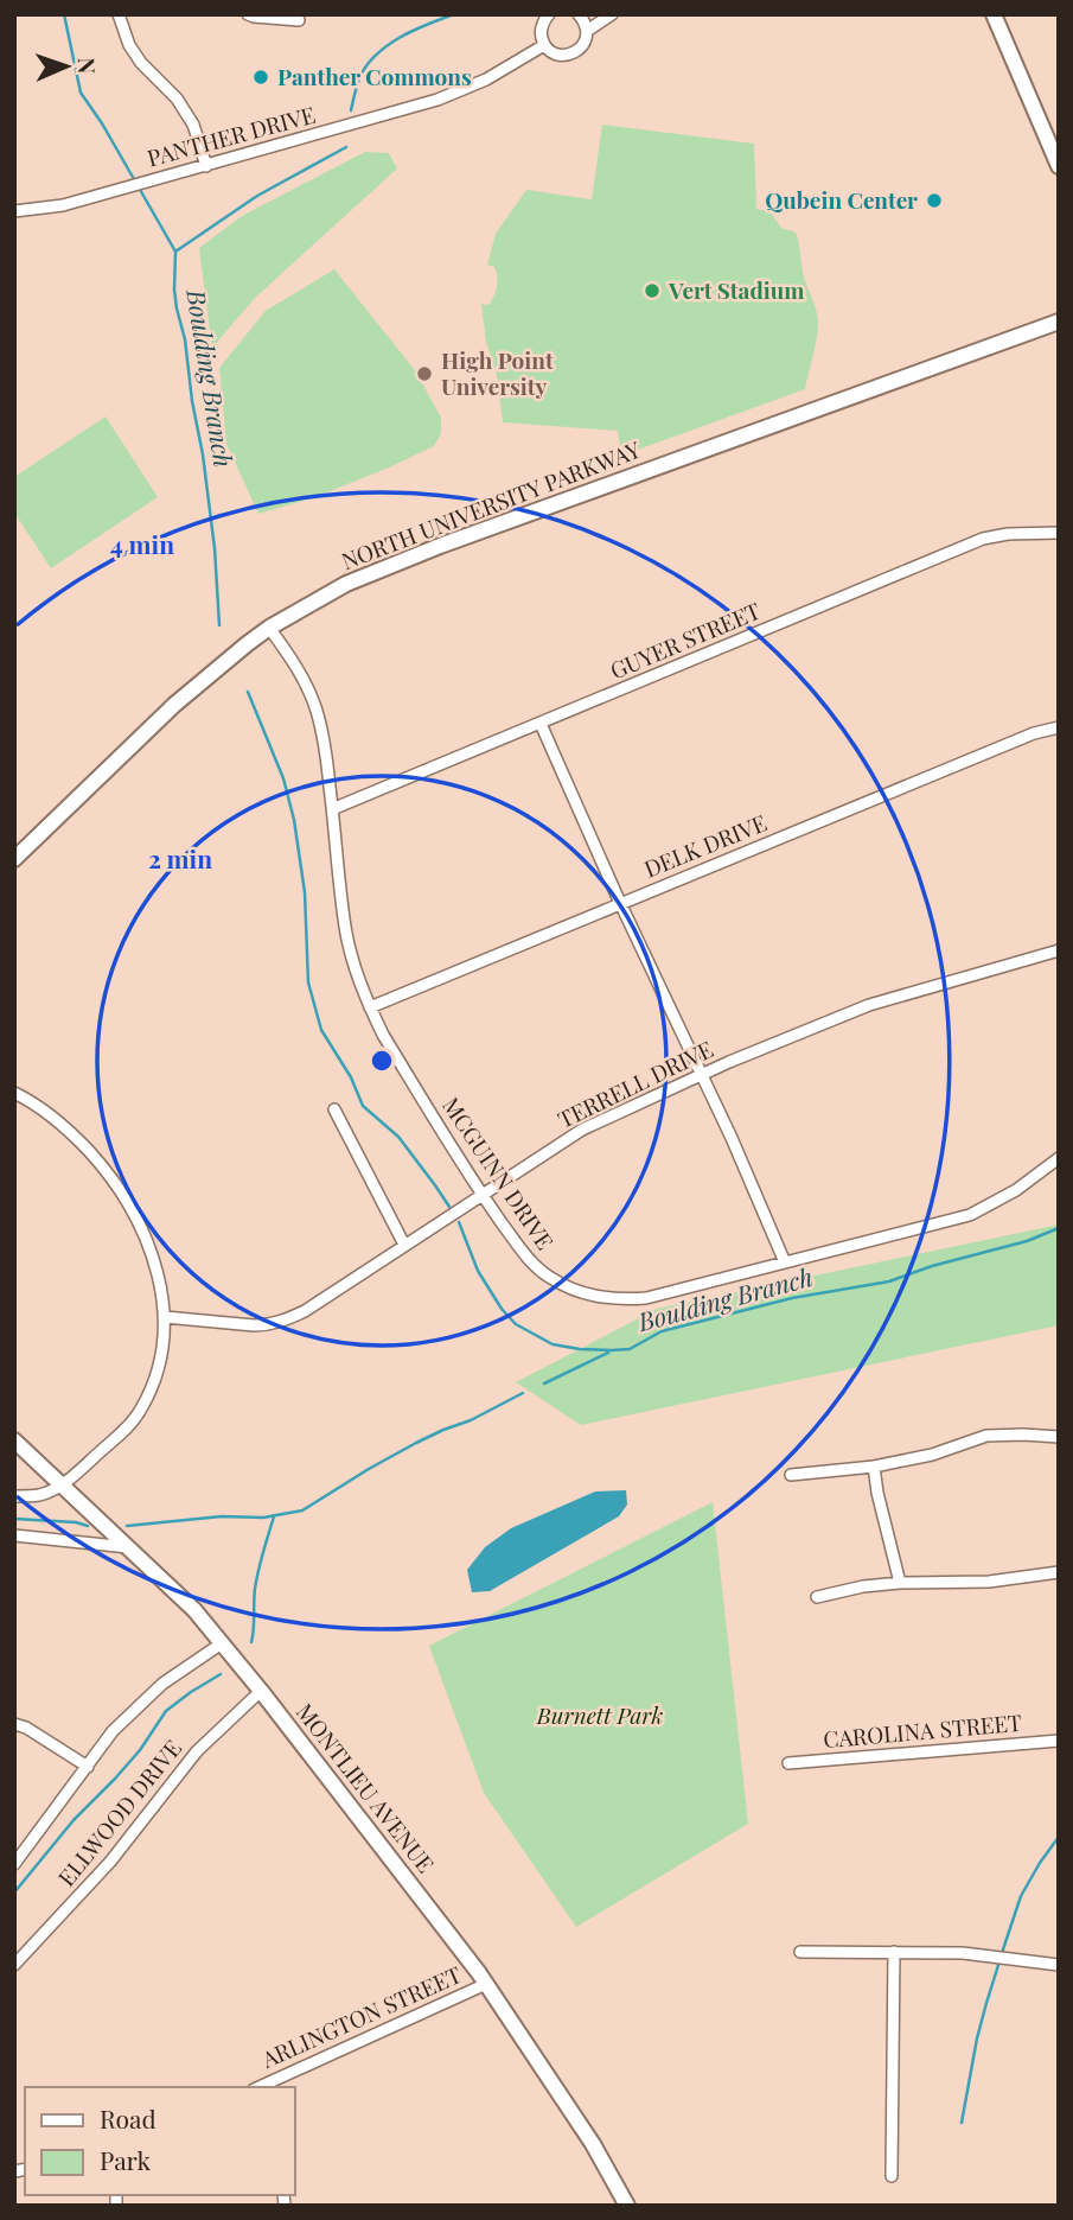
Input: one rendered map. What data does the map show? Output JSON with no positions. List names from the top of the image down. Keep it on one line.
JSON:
{"streets":{"main road":["NORTH UNIVERSITY PARKWAY","MONTLIEU AVENUE"],"street":["PANTHER DRIVE","GUYER STREET","DELK DRIVE","TERRELL DRIVE","MCGUINN DRIVE","CAROLINA STREET","ELLWOOD DRIVE","ARLINGTON STREET"]},"crossings":[["NORTH UNIVERSITY PARKWAY","MCGUINN DRIVE"],["GUYER STREET","MCGUINN DRIVE"],["DELK DRIVE","MCGUINN DRIVE"],["TERRELL DRIVE","MCGUINN DRIVE"],["MONTLIEU AVENUE","ELLWOOD DRIVE"],["MONTLIEU AVENUE","ARLINGTON STREET"]],"water":["Boulding Branch"],"parks":["Burnett Park"],"places":["Panther Commons","Qubein Center","Vert Stadium","High Point University"],"legend":["Road","Park"],"north":"right","rings":["4 min","2 min"]}
